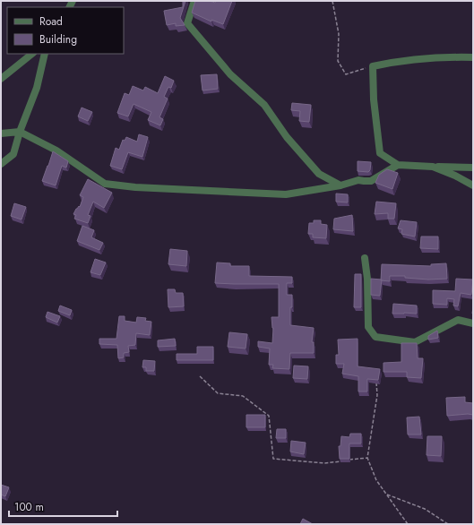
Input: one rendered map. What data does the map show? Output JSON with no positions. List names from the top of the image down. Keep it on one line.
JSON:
{"legend":["Road","Building"],"scale_bar":"100 m"}
